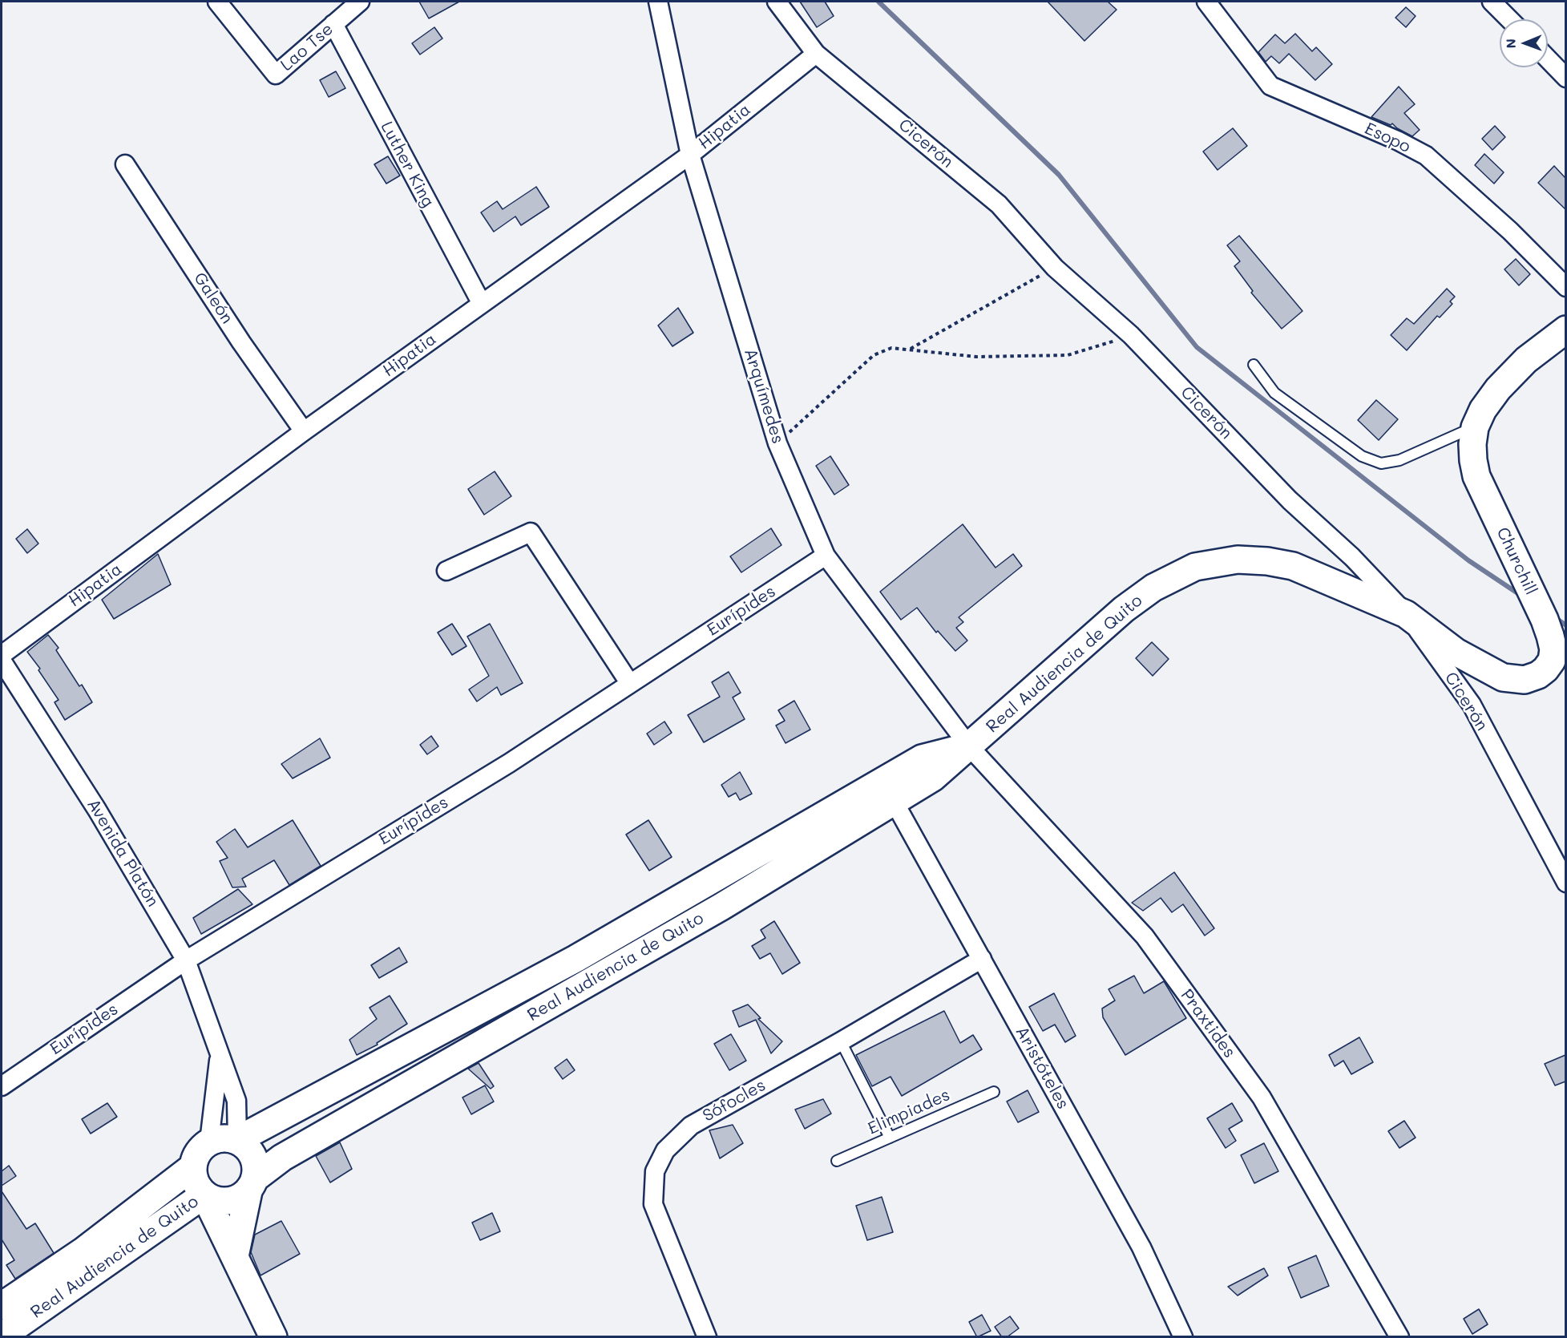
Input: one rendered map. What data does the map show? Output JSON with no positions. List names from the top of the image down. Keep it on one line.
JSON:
{"streets":{"main road":["Churchill","Real Audiencia de Quito"],"street":["Lao Tse","Hipatia","Esopo","Cicerón","Luther King","Galeón","Arquímedes","Eurípides","Avenida Platón","Praxtides","Aristóteles","Sófocles"],"lane":["Elimpiades"]},"crossings":[["Lao Tse","Luther King"],["Hipatia","Cicerón"],["Hipatia","Luther King"],["Hipatia","Galeón"],["Hipatia","Arquímedes"],["Cicerón","Churchill"],["Cicerón","Real Audiencia de Quito"],["Arquímedes","Eurípides"],["Arquímedes","Real Audiencia de Quito"],["Arquímedes","Praxtides"],["Churchill","Real Audiencia de Quito"],["Eurípides","Avenida Platón"],["Real Audiencia de Quito","Avenida Platón"],["Real Audiencia de Quito","Praxtides"],["Real Audiencia de Quito","Aristóteles"],["Aristóteles","Sófocles"]],"north":"left"}
